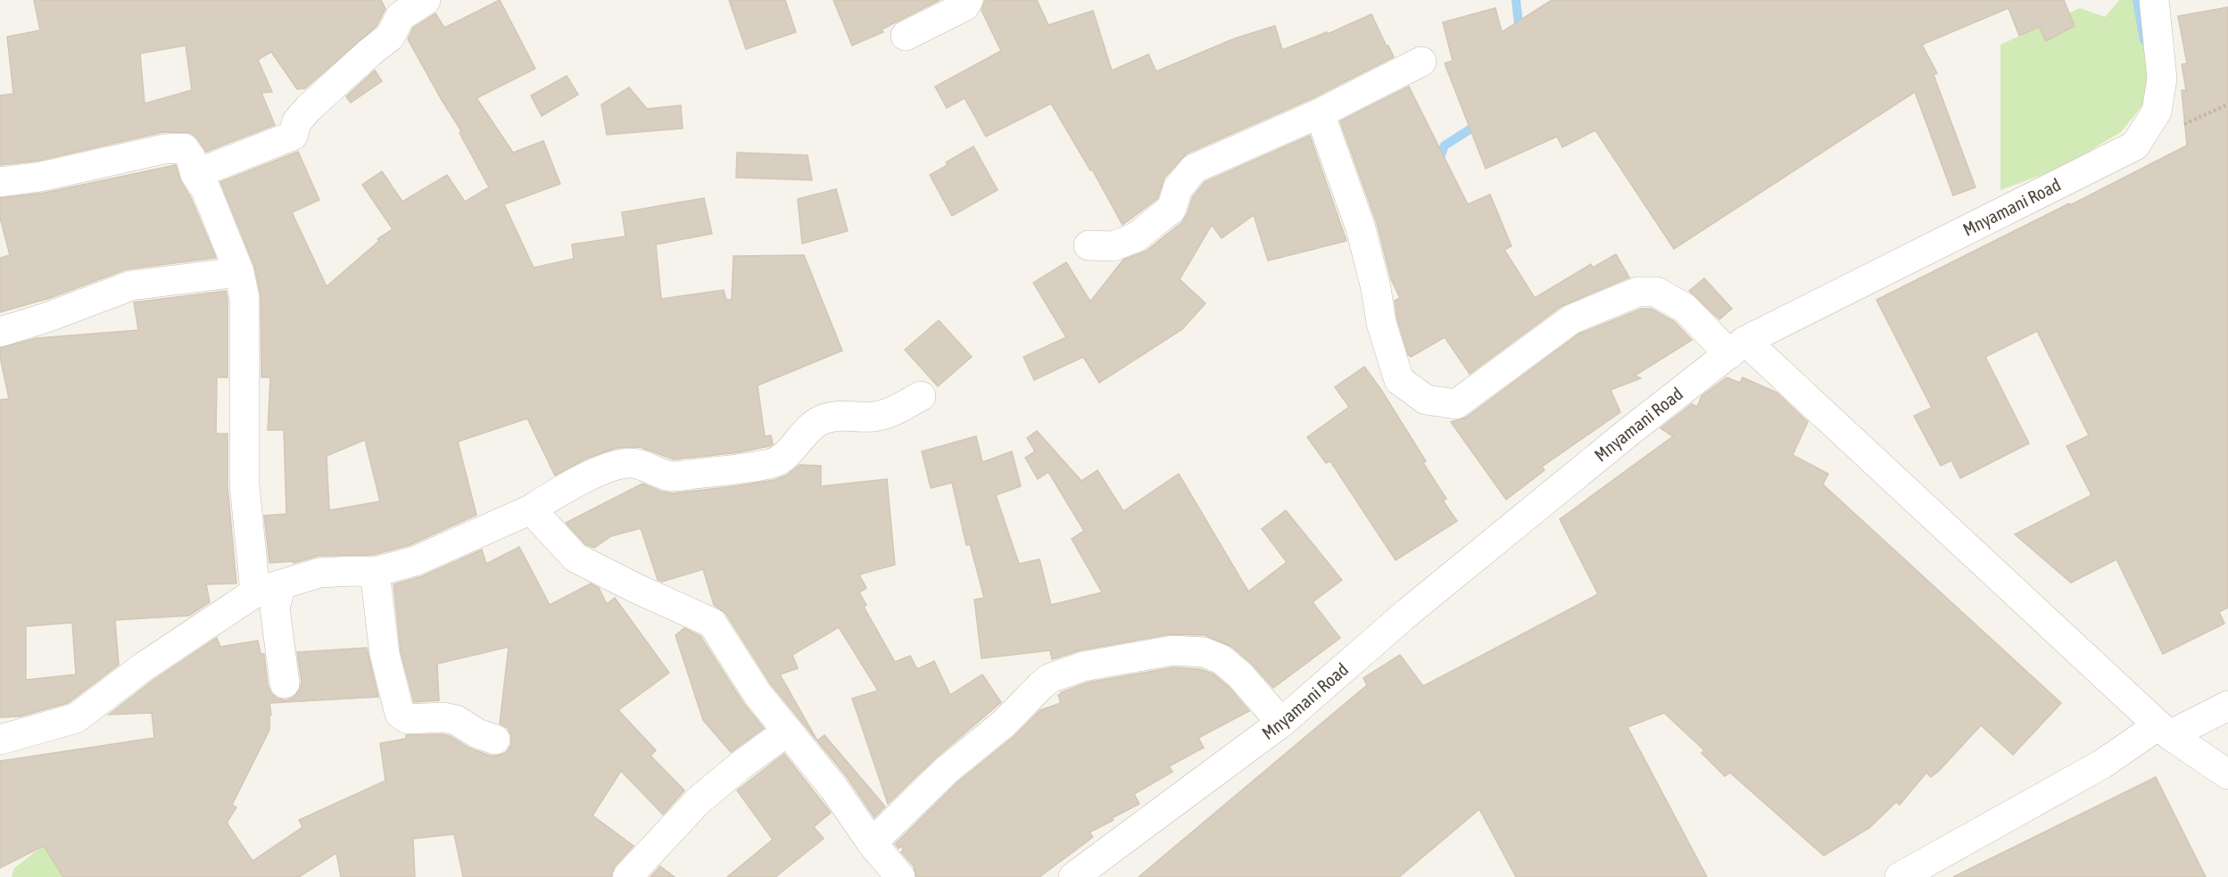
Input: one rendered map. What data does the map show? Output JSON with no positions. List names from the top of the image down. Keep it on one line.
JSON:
{"streets":{"street":["Mnyamani Road"]}}
